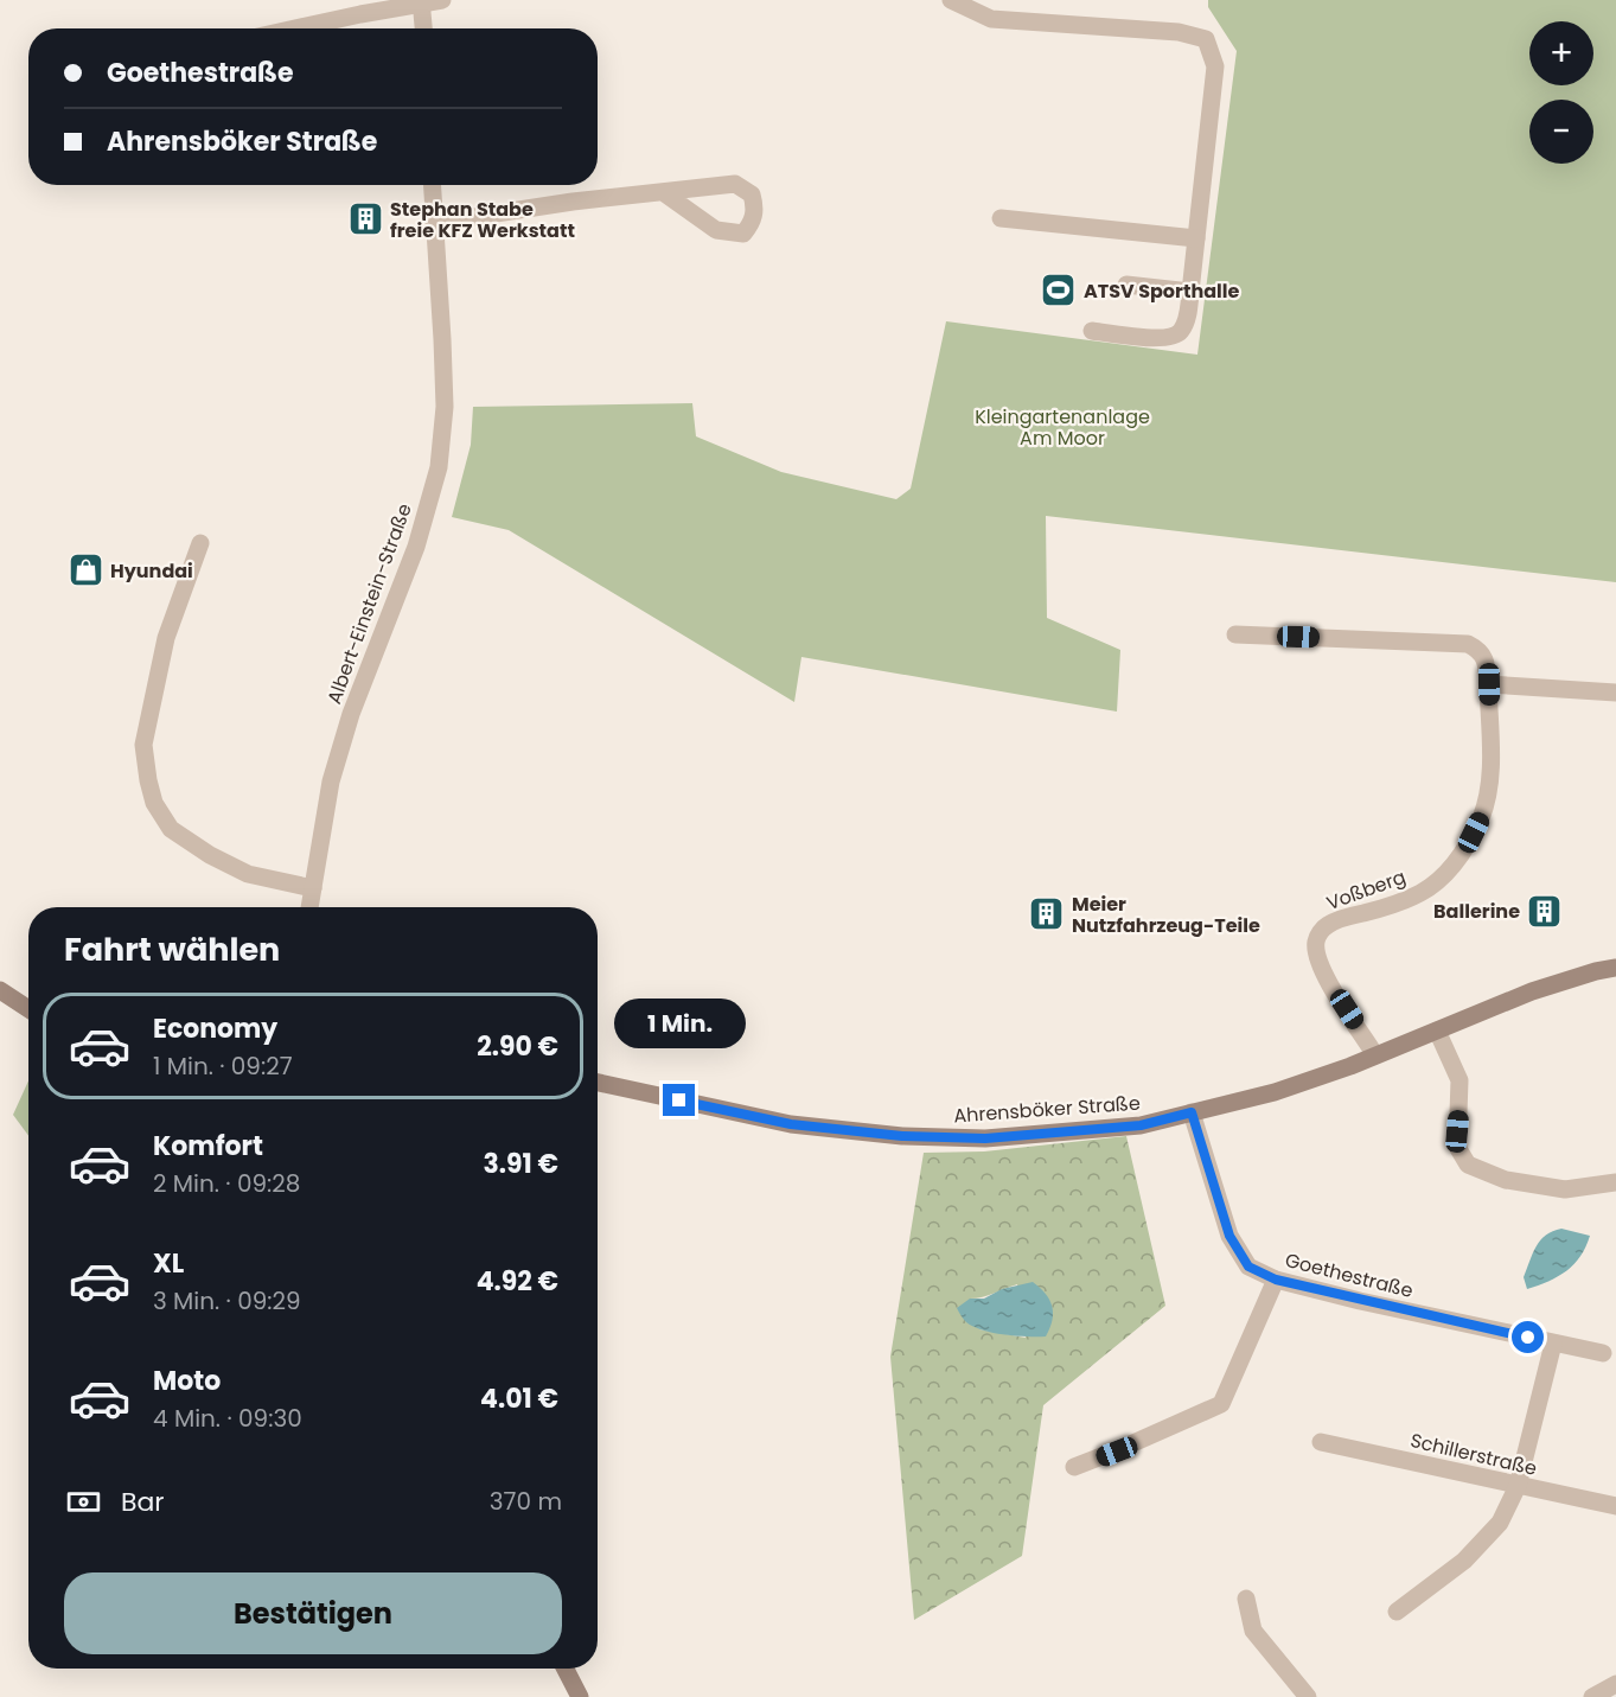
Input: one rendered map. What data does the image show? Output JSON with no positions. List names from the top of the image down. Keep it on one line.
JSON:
{"streets":{"street":["Albert-Einstein-Straße","Voßberg","Ahrensböker Straße","Goethestraße","Schillerstraße"]},"crossings":[["Voßberg","Ahrensböker Straße"],["Ahrensböker Straße","Goethestraße"]],"parks":["Kleingartenanlage Am Moor"],"places":{"building":["Stephan Stabe freie KFZ Werkstatt","Ballerine","Meier Nutzfahrzeug-Teile"],"sports":["ATSV Sporthalle"],"shop":["Hyundai"]},"page":{"map_buttons":["+","−"],"banner":["Goethestraße","Ahrensböker Straße"],"heading":"Fahrt wählen","list":[{"name":"Economy","note":"1 Min. · 09:27","value":"2.90 €"},{"name":"Komfort","note":"2 Min. · 09:28","value":"3.91 €"},{"name":"XL","note":"3 Min. · 09:29","value":"4.92 €"},{"name":"Moto","note":"4 Min. · 09:30","value":"4.01 €"}],"bubble":"1 Min.","pay":["Bar","370 m"],"buttons":"Bestätigen"}}
